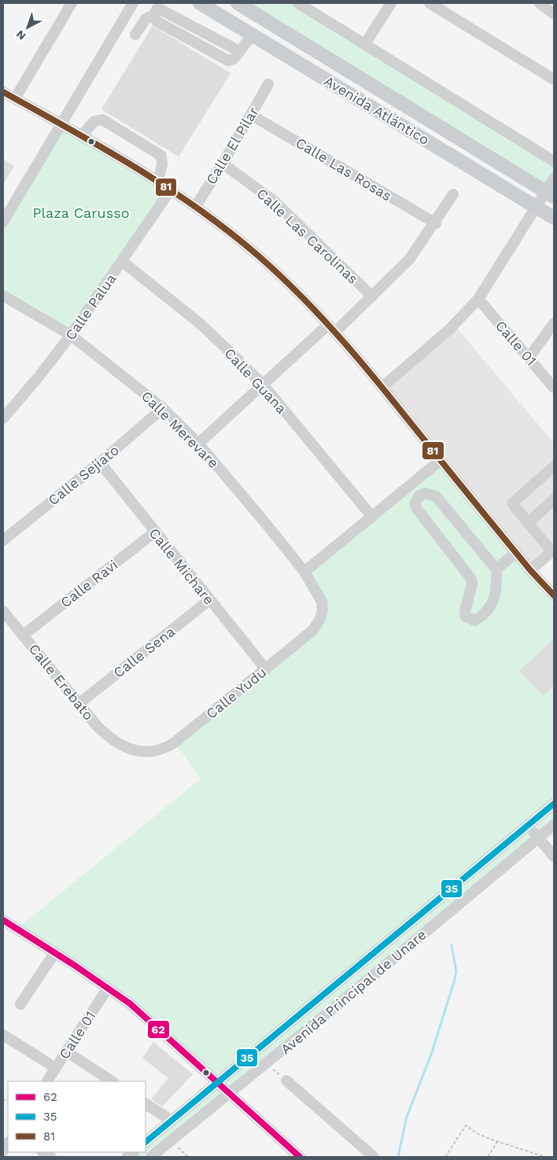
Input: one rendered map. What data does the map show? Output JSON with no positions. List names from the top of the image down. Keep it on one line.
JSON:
{"streets":{"main road":["Avenida Atlántico"],"street":["Calle El Pilar","Calle Las Rosas","Calle Las Carolinas","Calle Palua","Calle 01","Calle Guana","Calle Merevare","Calle Sejiato","Calle Michare","Calle Ravi","Calle Sena","Calle Erebato","Calle Yudu","Avenida Principal de Unare"]},"crossings":[["Calle El Pilar","Calle Las Rosas"],["Calle El Pilar","Calle Las Carolinas"],["Calle Palua","Calle Guana"],["Calle Palua","Calle Merevare"],["Calle Merevare","Calle Sejiato"],["Calle Merevare","Calle Yudu"],["Calle Sejiato","Calle Michare"],["Calle Michare","Calle Ravi"],["Calle Michare","Calle Sena"],["Calle Michare","Calle Yudu"],["Calle Ravi","Calle Erebato"],["Calle Sena","Calle Erebato"],["Calle Erebato","Calle Yudu"]],"parks":["Plaza Carusso"],"lines":["transit line 81","transit line 35","transit line 62"],"legend":["62","35","81"],"north":"bottom left"}
